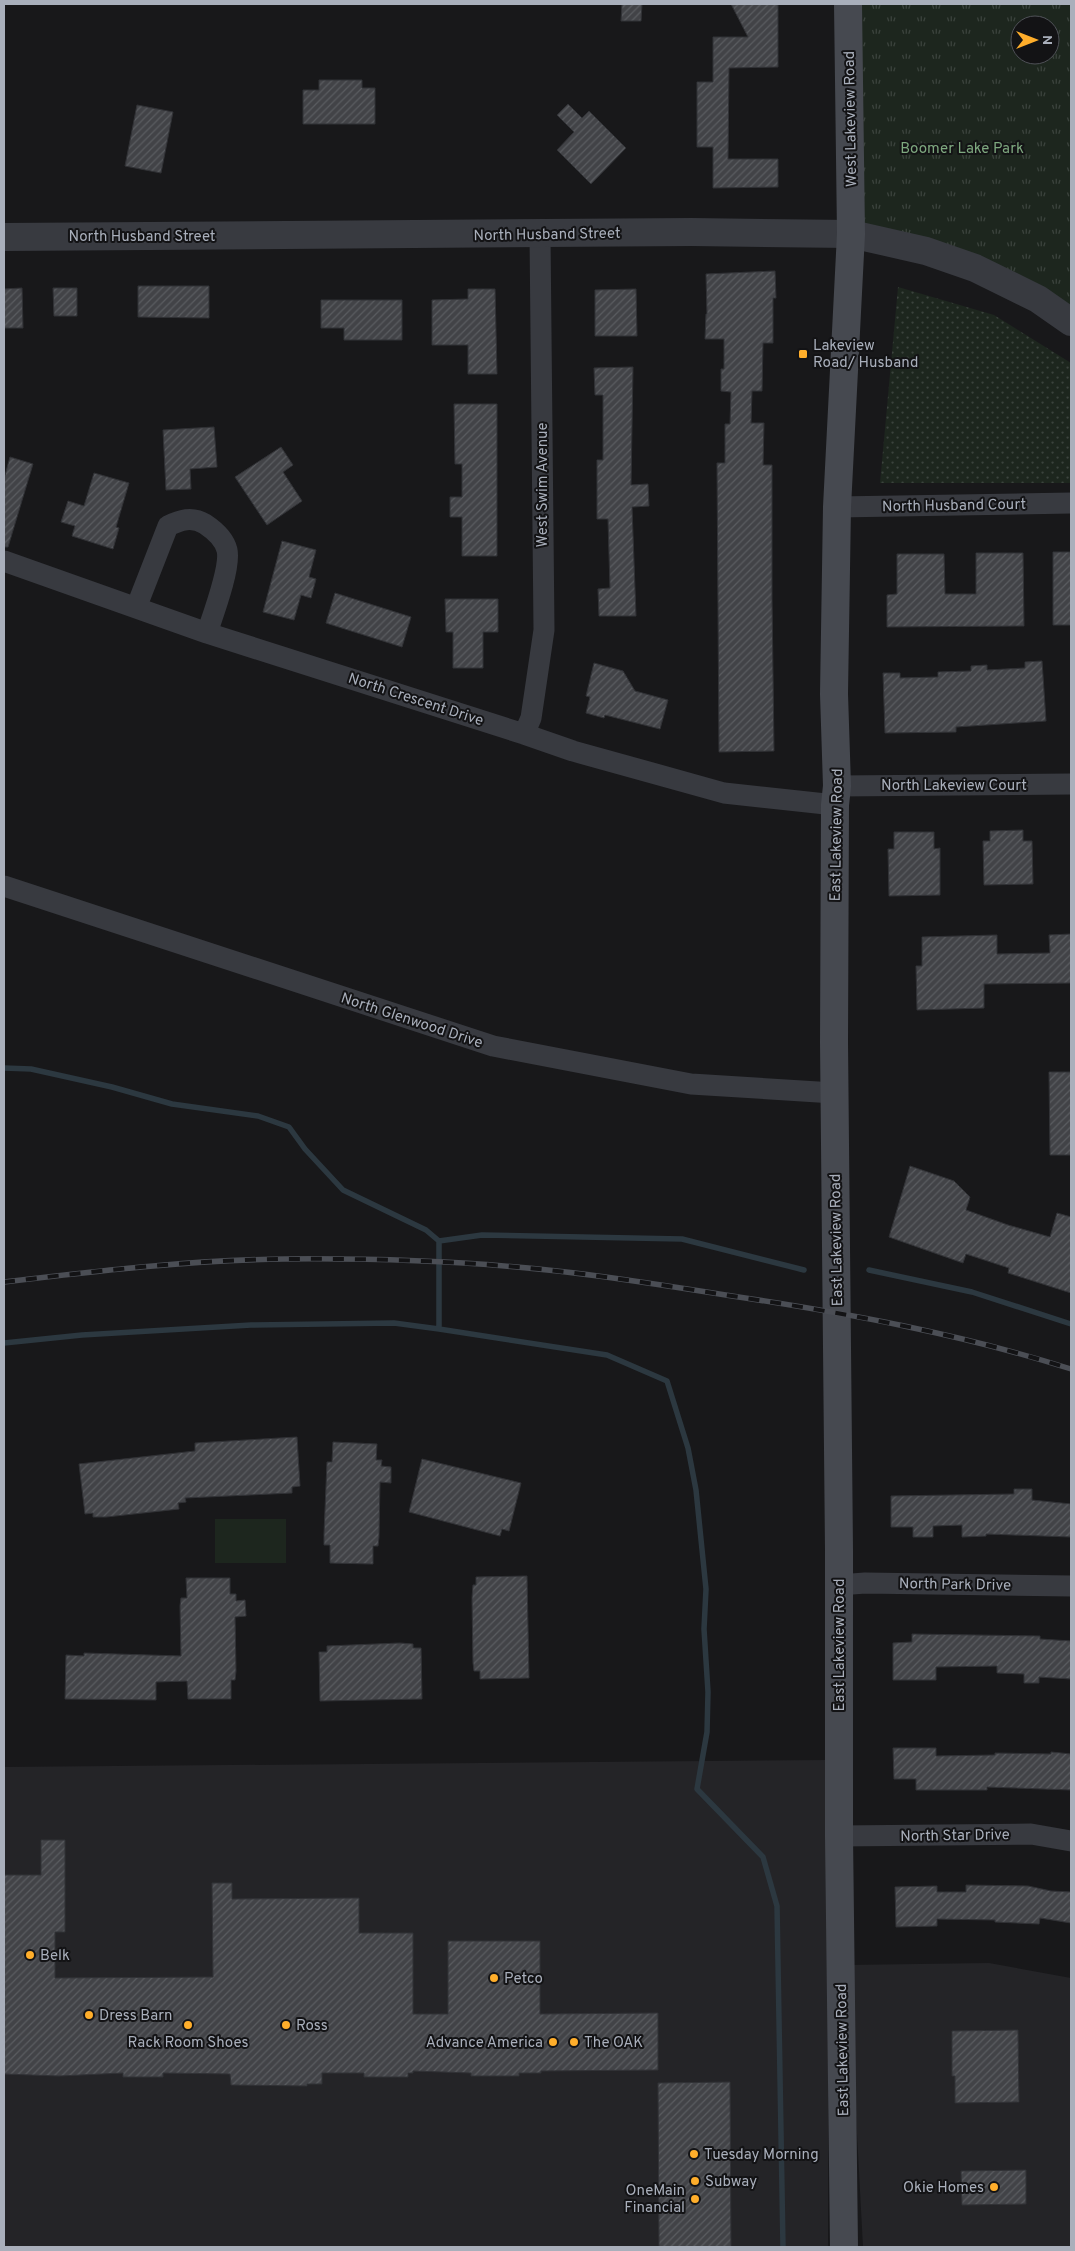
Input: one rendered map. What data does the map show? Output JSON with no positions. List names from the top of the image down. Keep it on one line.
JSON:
{"streets":{"main road":["West Lakeview Road","East Lakeview Road"],"street":["North Husband Street","West Swim Avenue","North Husband Court","North Crescent Drive","North Lakeview Court","North Glenwood Drive","North Park Drive","North Star Drive"]},"crossings":[["West Lakeview Road","North Husband Street"],["West Lakeview Road","East Lakeview Road"],["North Husband Street","West Swim Avenue"],["North Husband Street","East Lakeview Road"],["West Swim Avenue","North Crescent Drive"],["North Husband Court","East Lakeview Road"],["North Crescent Drive","North Lakeview Court"],["North Crescent Drive","East Lakeview Road"],["North Lakeview Court","East Lakeview Road"],["East Lakeview Road","North Glenwood Drive"],["East Lakeview Road","North Park Drive"],["East Lakeview Road","North Star Drive"]],"parks":["Boomer Lake Park"],"places":{"transit":["Lakeview Road/ Husband"],"other":["Belk","Petco","Dress Barn","Rack Room Shoes","Ross","Advance America","The OAK","Tuesday Morning","Subway","Okie Homes","OneMain Financial"]},"north":"right"}
